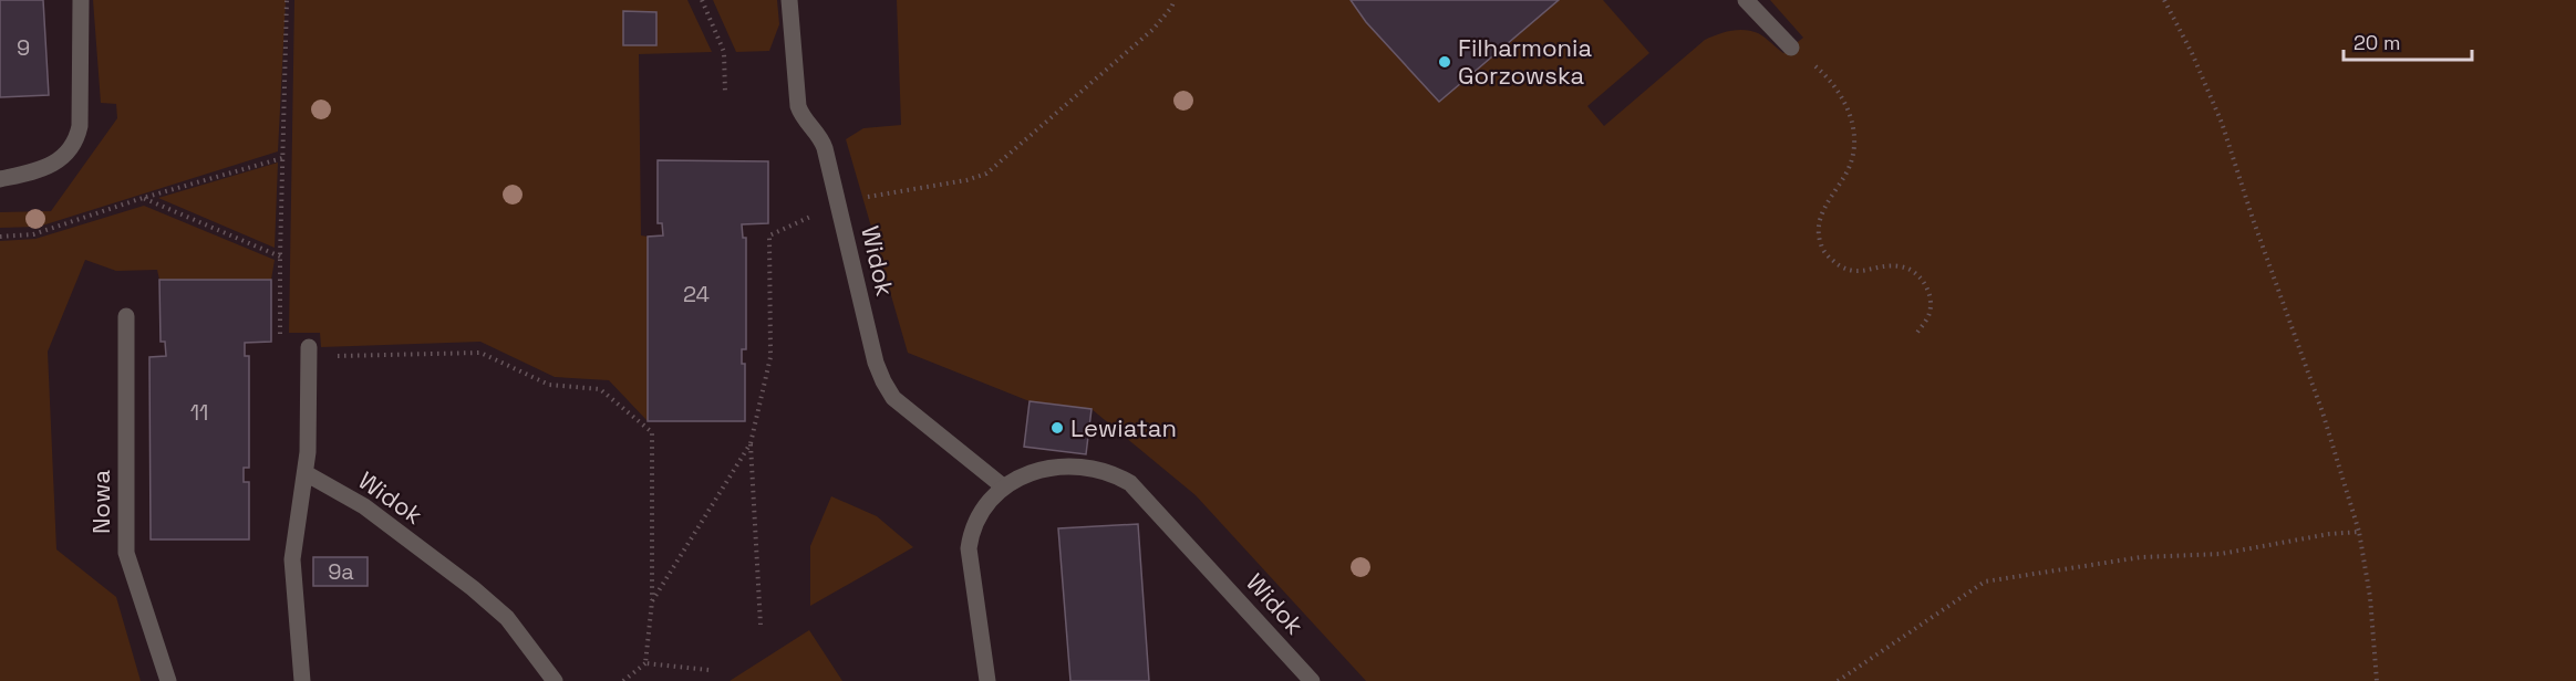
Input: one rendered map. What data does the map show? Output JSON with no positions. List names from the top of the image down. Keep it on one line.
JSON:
{"streets":{"street":["Widok","Nowa"]},"places":["Filharmonia Gorzowska","Lewiatan"],"house_numbers":["9","24","11","9a"],"scale_bar":"20 m"}
